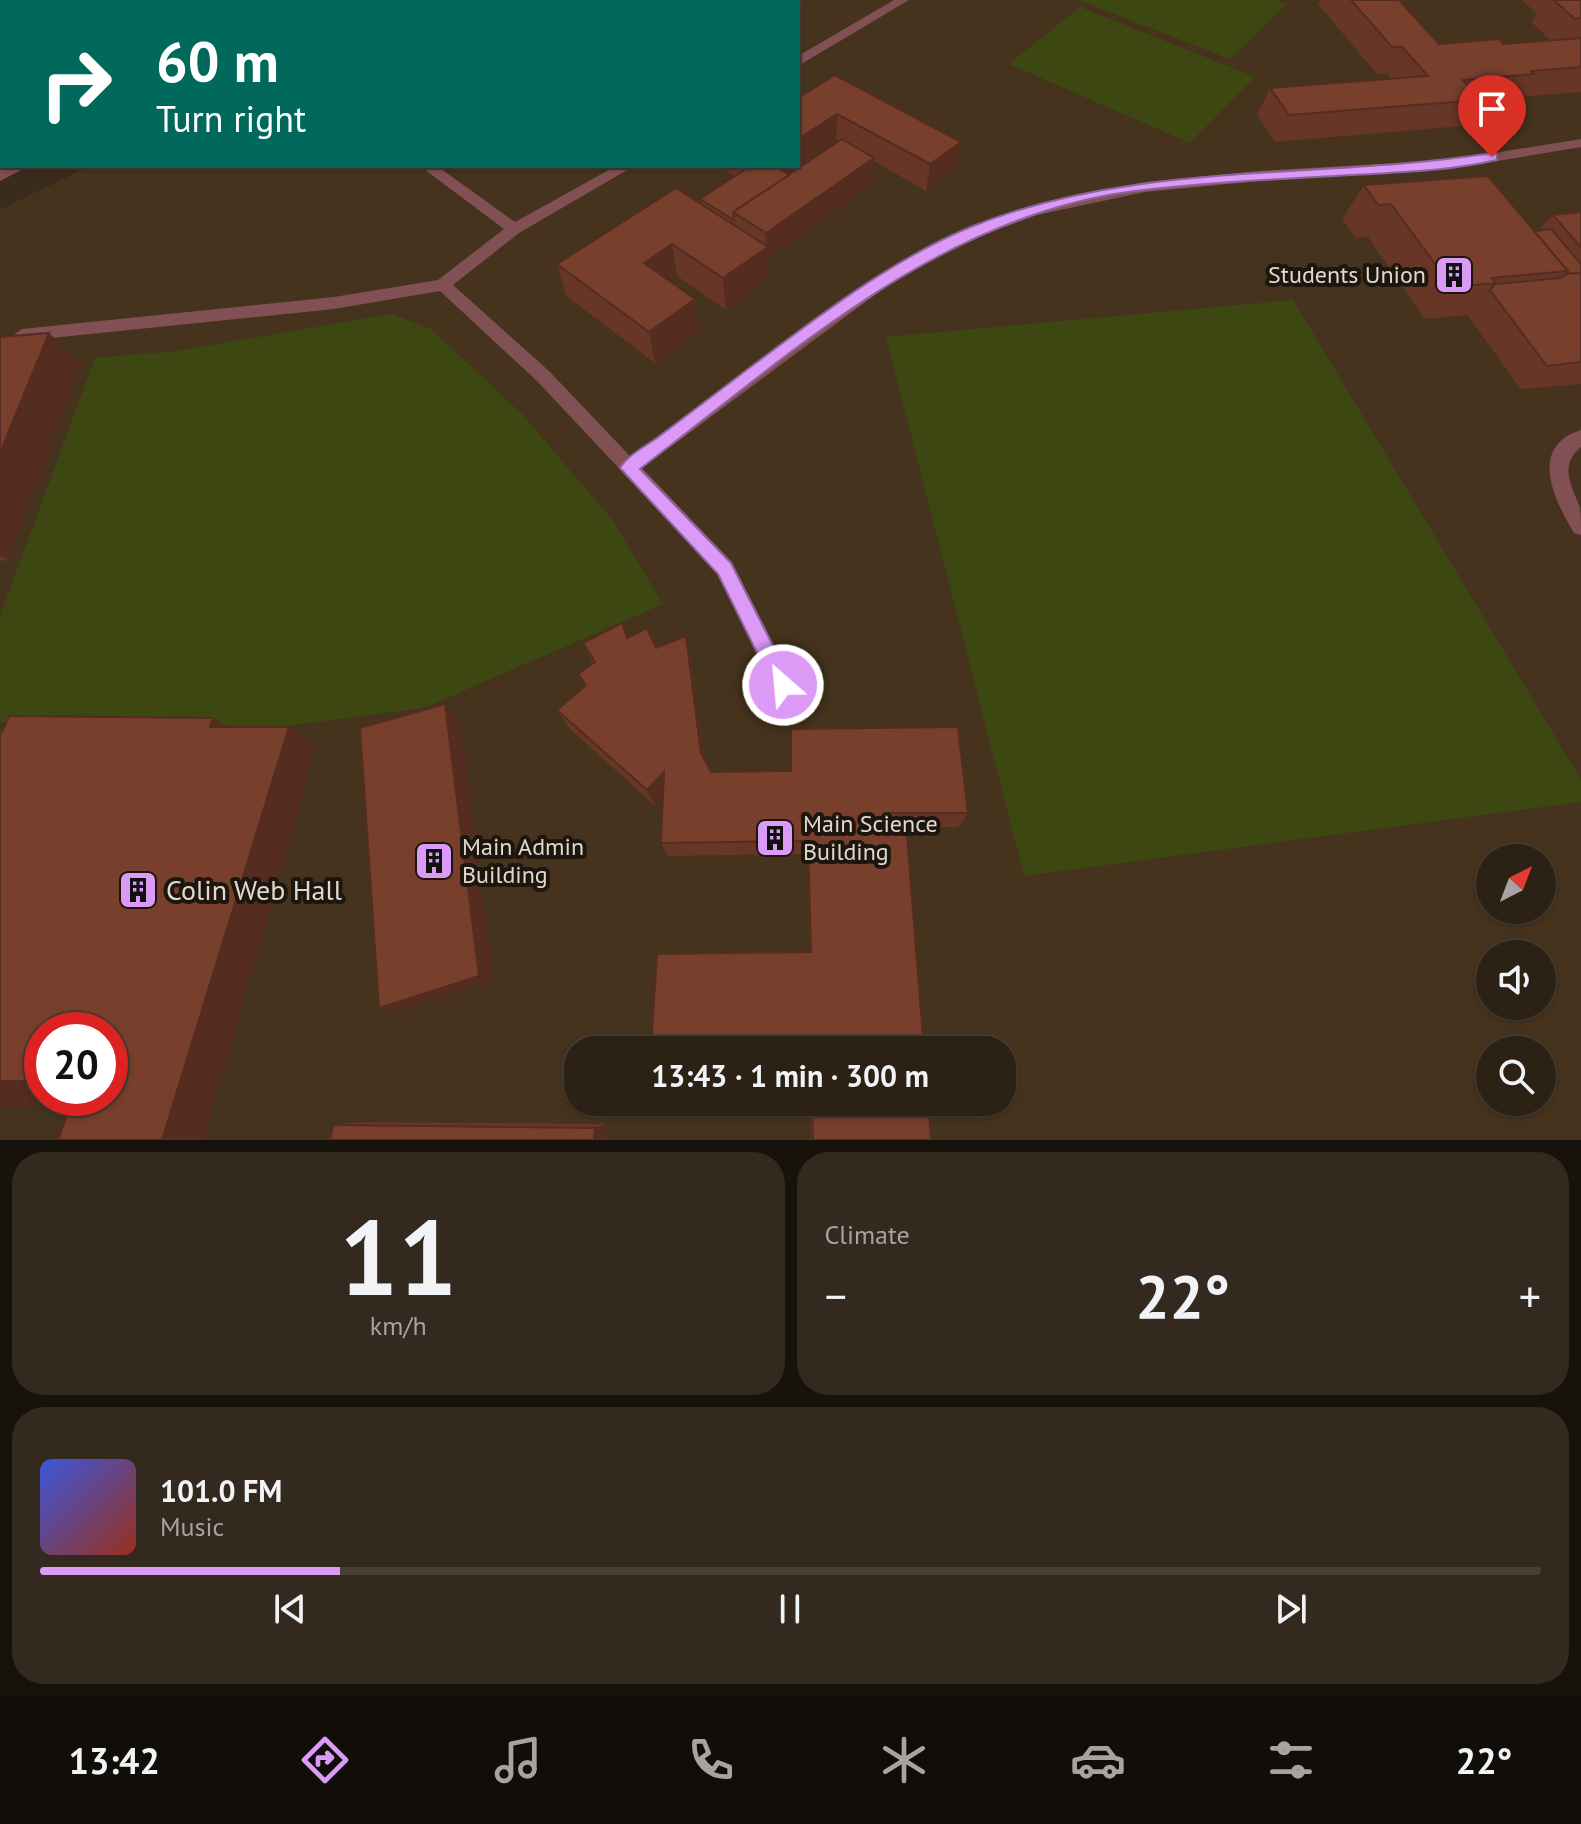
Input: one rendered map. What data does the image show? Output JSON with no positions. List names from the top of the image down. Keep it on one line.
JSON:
{"places":{"building":["Students Union","Main Science Building","Main Admin Building","Colin Web Hall"]},"north":"top right","page":{"turn":["60 m","Turn right"],"limit":"20","trip":"13:43 · 1 min · 300 m","tile":[["11","km/h"],"Climate"],"heat":["−","22°","+"],"song":["101.0 FM","Music"],"tabs":["13:42","22°"]}}
